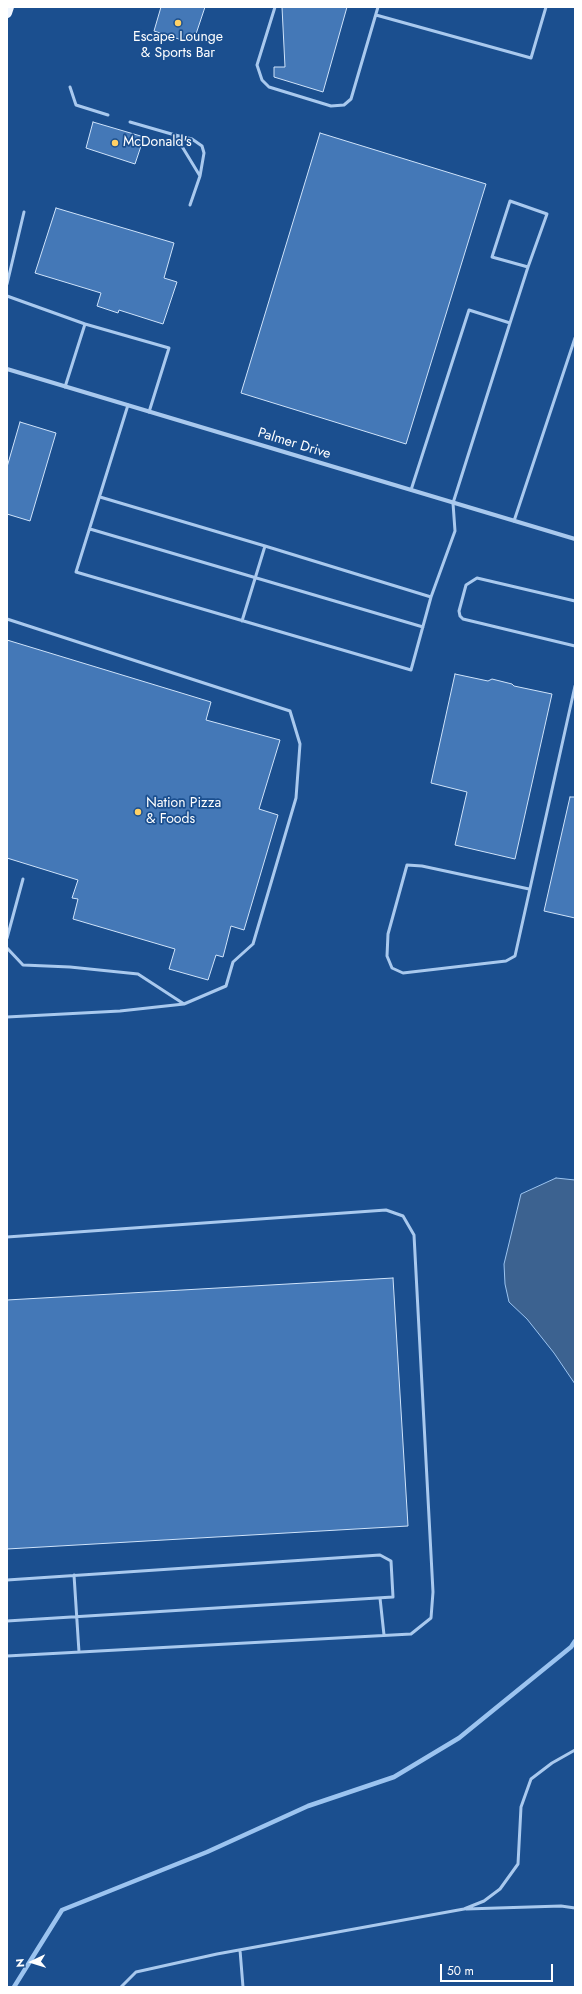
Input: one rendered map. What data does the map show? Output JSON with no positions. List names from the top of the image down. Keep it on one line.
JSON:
{"streets":{"street":["Palmer Drive"]},"places":["Escape Lounge & Sports Bar","McDonald's","Nation Pizza & Foods"],"scale_bar":"50 m","north":"left"}
